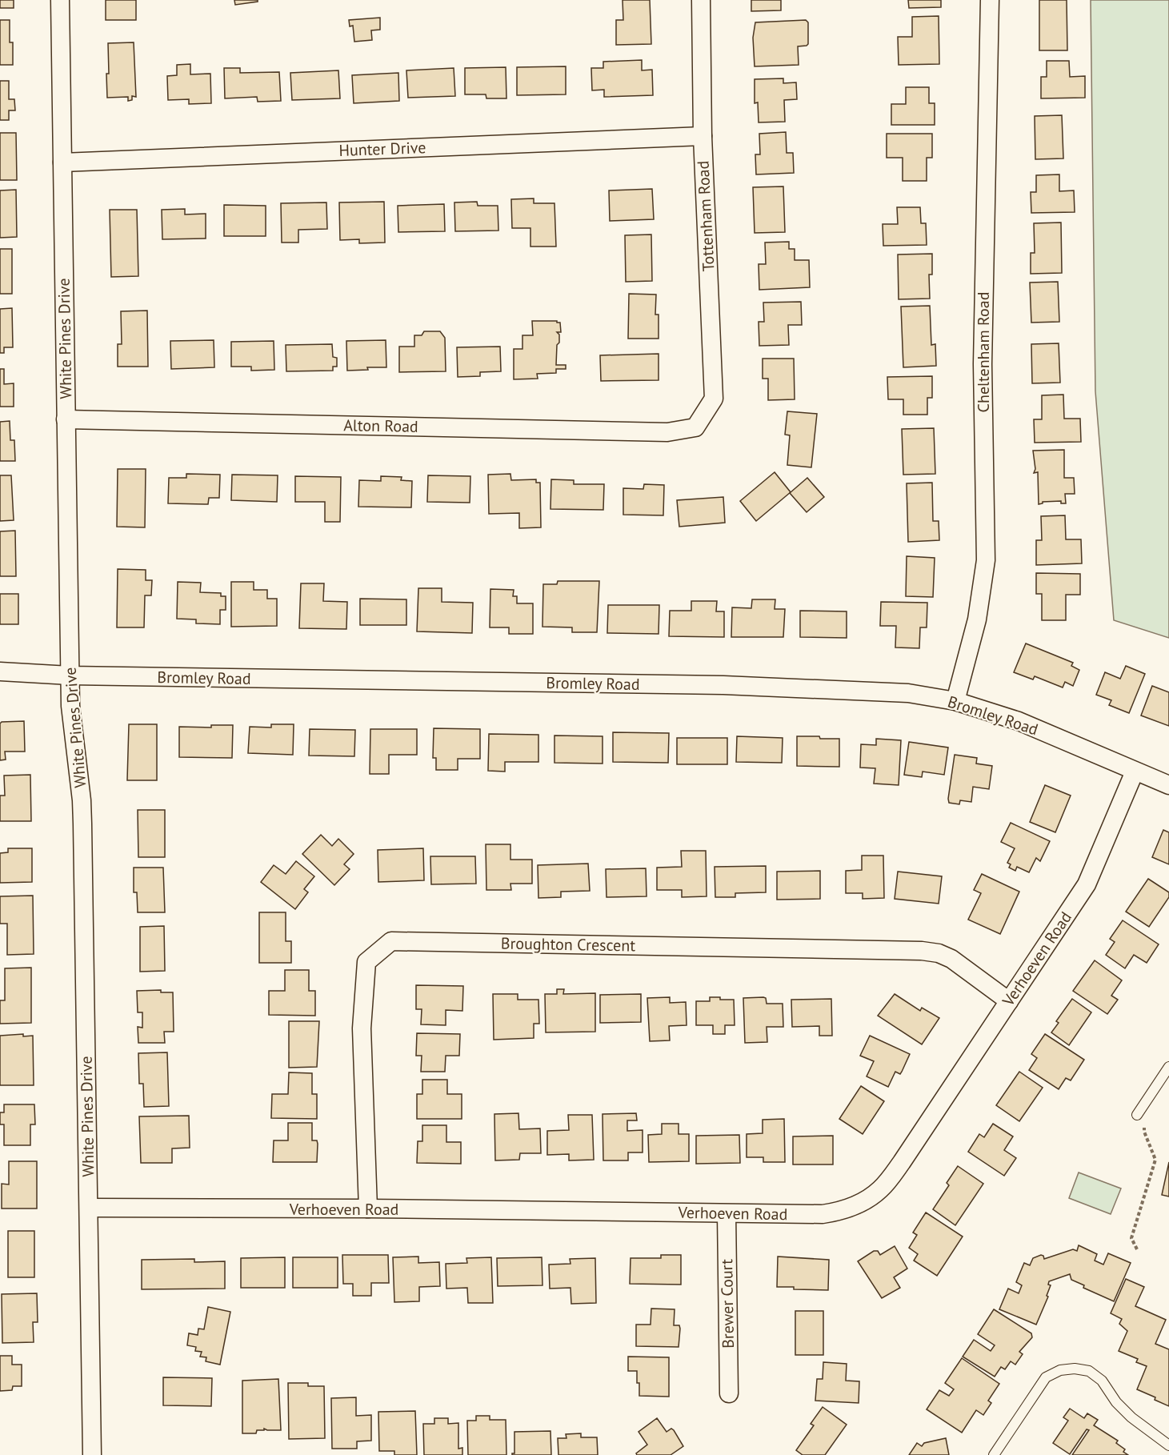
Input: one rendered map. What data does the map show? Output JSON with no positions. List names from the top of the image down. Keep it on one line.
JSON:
{"streets":{"street":["Hunter Drive","Tottenham Road","White Pines Drive","Cheltenham Road","Alton Road","Bromley Road","Broughton Crescent","Verhoeven Road","Brewer Court"]},"crossings":[["Hunter Drive","Tottenham Road"],["Hunter Drive","White Pines Drive"],["Tottenham Road","Alton Road"],["White Pines Drive","Alton Road"],["White Pines Drive","Bromley Road"],["White Pines Drive","Verhoeven Road"],["Cheltenham Road","Bromley Road"],["Bromley Road","Verhoeven Road"],["Broughton Crescent","Verhoeven Road"],["Verhoeven Road","Brewer Court"]]}
